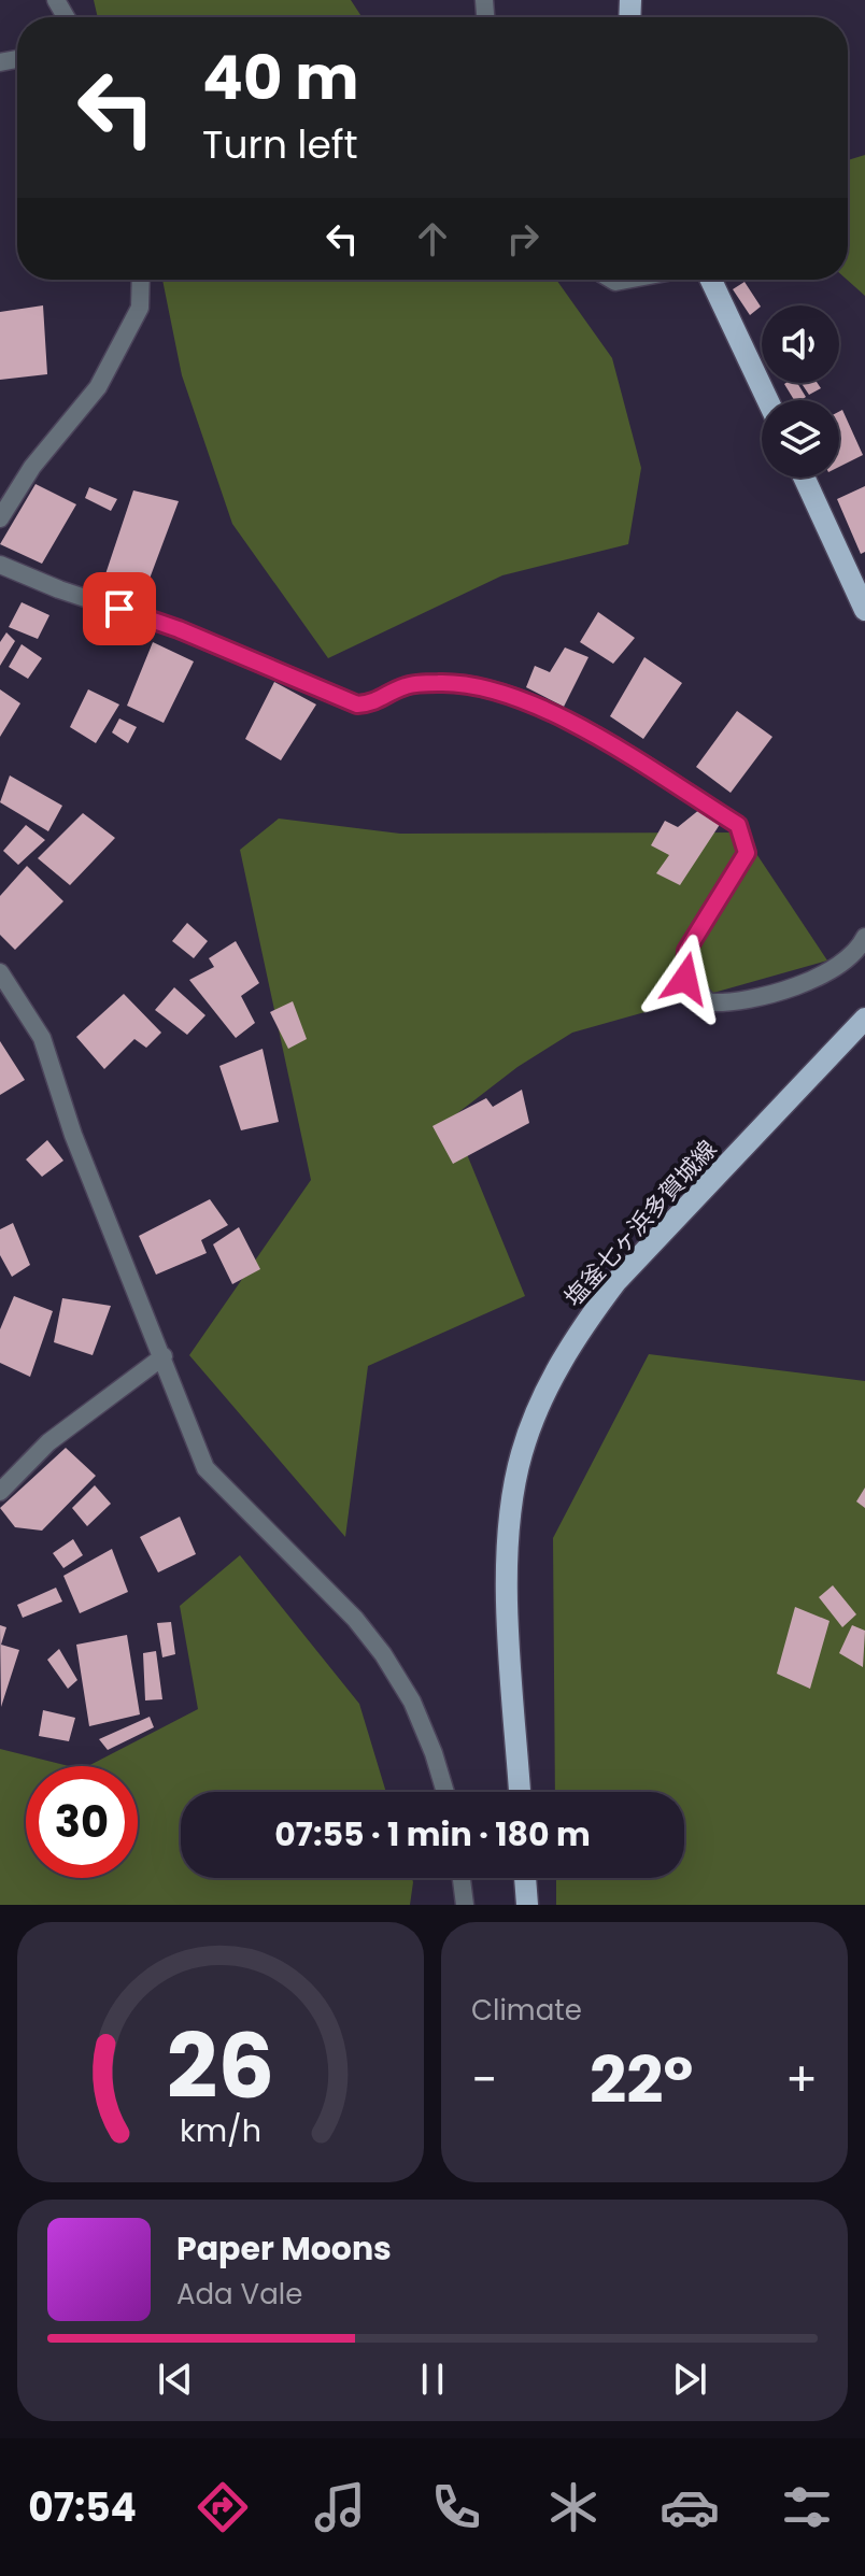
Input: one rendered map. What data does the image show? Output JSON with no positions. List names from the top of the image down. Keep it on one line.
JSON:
{"streets":{"main road":["塩釜七ヶ浜多賀城線"]},"page":{"turn":["40 m","Turn left"],"limit":"30","trip":"07:55 · 1 min · 180 m","tile":"Climate","heat":["−","22°","+"],"song":["Paper Moons","Ada Vale"],"tabs":"07:54","gauge":["26","km/h"]}}
